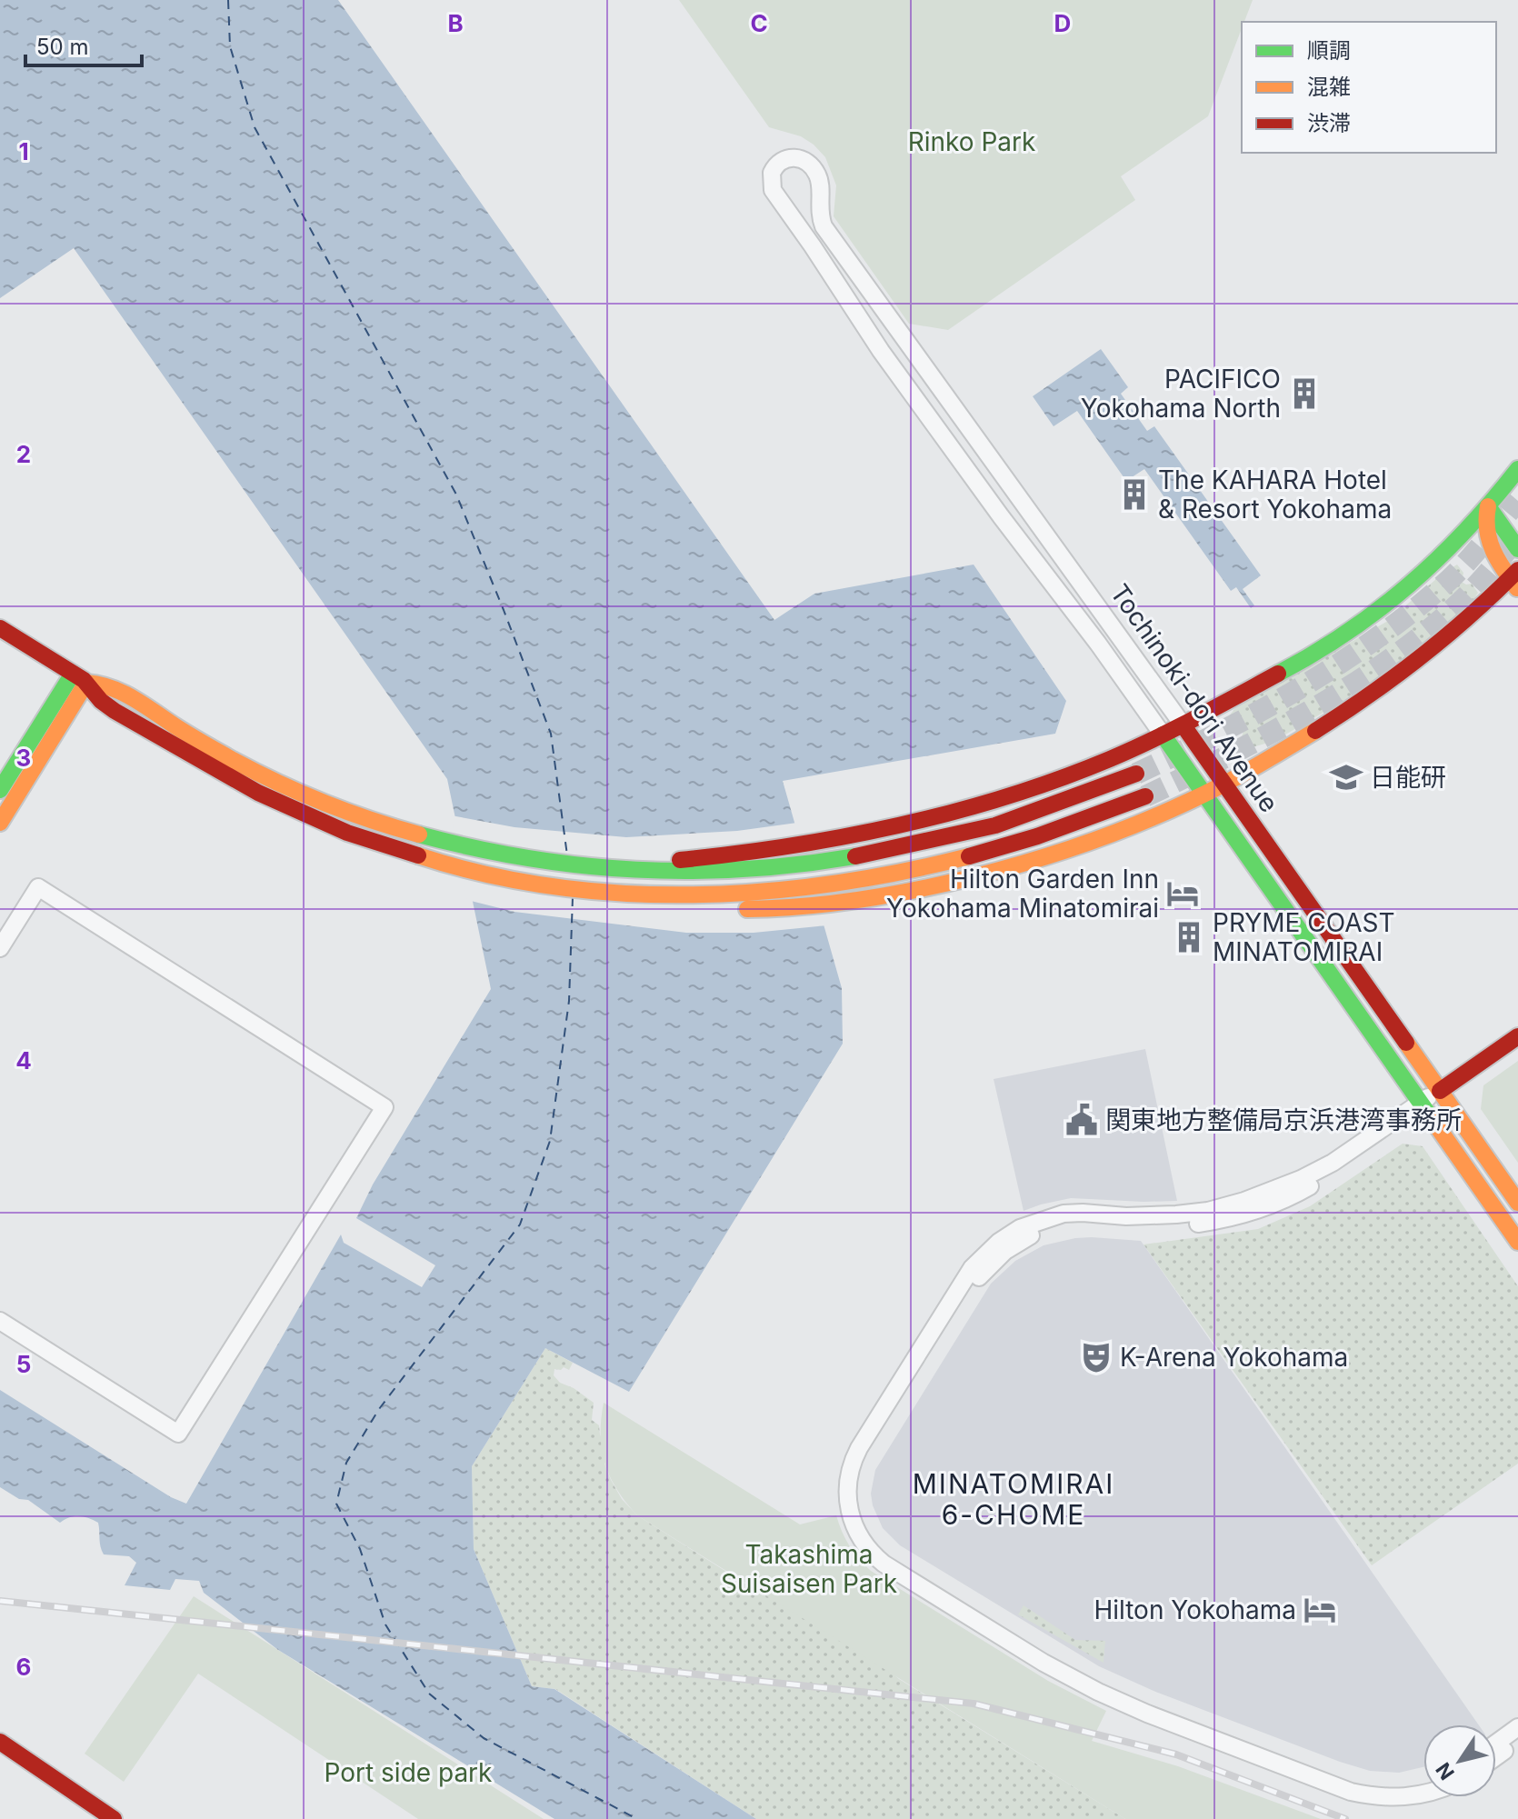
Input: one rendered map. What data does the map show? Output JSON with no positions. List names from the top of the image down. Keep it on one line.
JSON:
{"streets":{"street":["Tochinoki-dori Avenue"]},"districts":["MINATOMIRAI 6-CHOME"],"parks":["Rinko Park","Takashima Suisaisen Park","Port side park"],"places":{"building":["PACIFICO Yokohama North","The KAHARA Hotel & Resort Yokohama","PRYME COAST MINATOMIRAI"],"school or university":["日能研"],"hotel":["Hilton Garden Inn Yokohama Minatomirai","Hilton Yokohama"],"public building":["関東地方整備局京浜港湾事務所"],"theatre":["K-Arena Yokohama"]},"legend":["順調","混雑","渋滞"],"scale_bar":"50 m","north":"bottom left","grid":{"columns":["B","C","D"],"rows":["1","2","3","4","5","6"]}}
